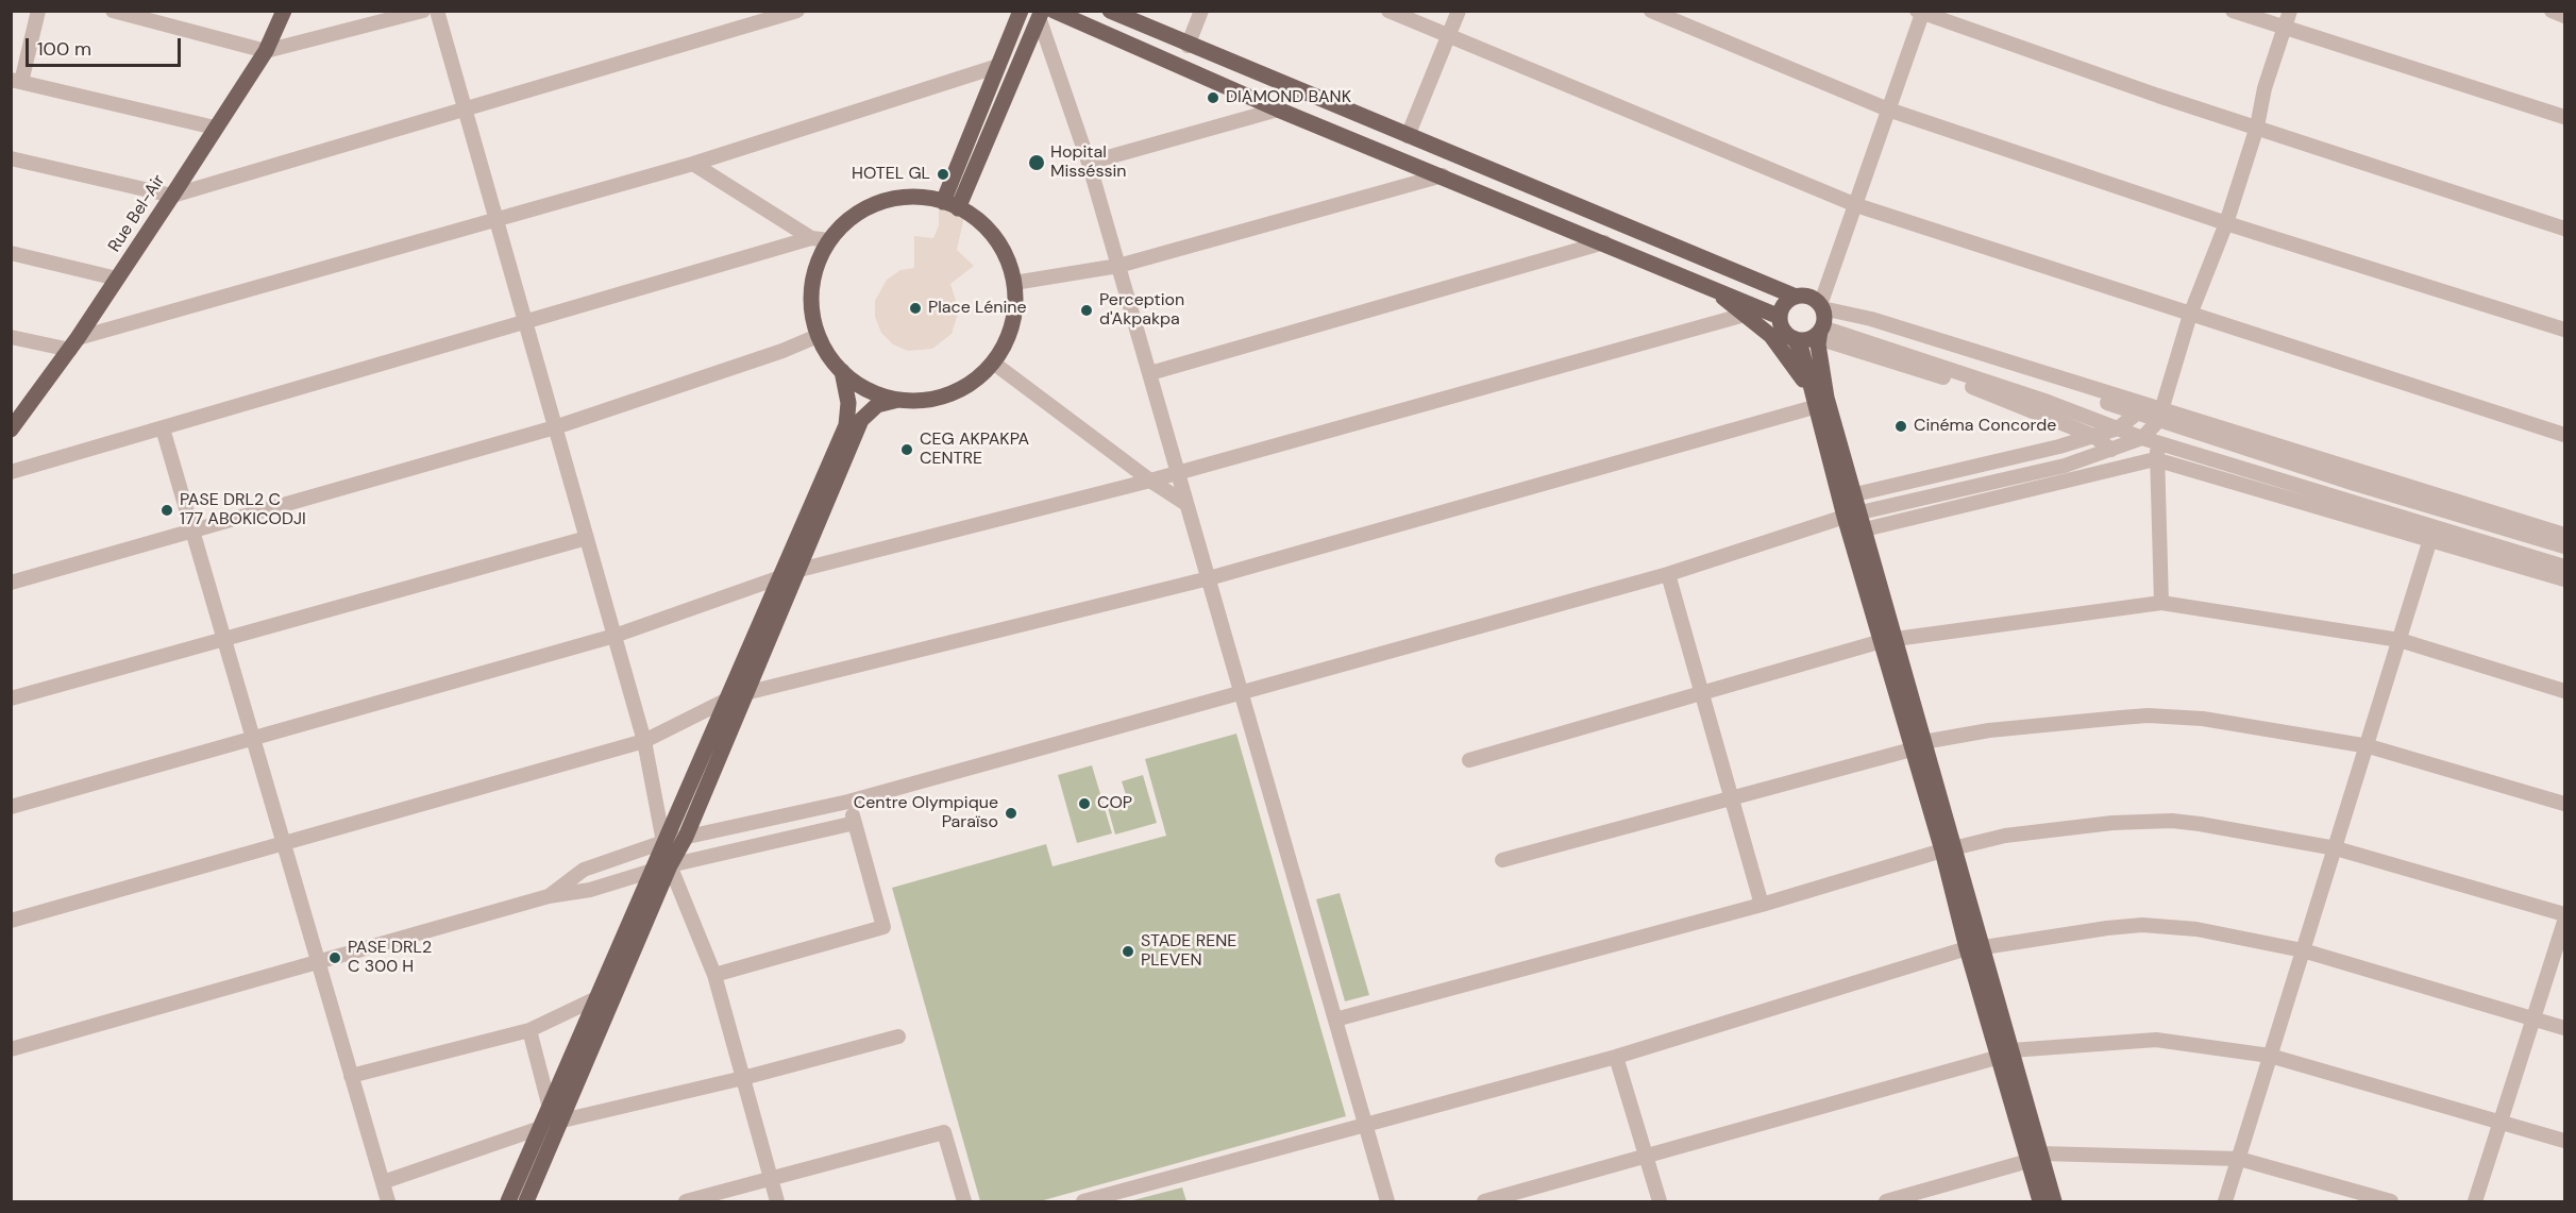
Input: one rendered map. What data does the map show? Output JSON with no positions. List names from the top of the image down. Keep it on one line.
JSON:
{"streets":{"main road":["Rue Bel-Air"]},"places":["DIAMOND BANK","Hopital Misséssin","HOTEL GL","Place Lénine","Perception d'Akpakpa","Cinéma Concorde","CEG AKPAKPA CENTRE","PASE DRL2 C 177 ABOKICODJI","COP","Centre Olympique Paraïso","STADE RENE PLEVEN","PASE DRL2 C 300 H"],"scale_bar":"100 m"}
